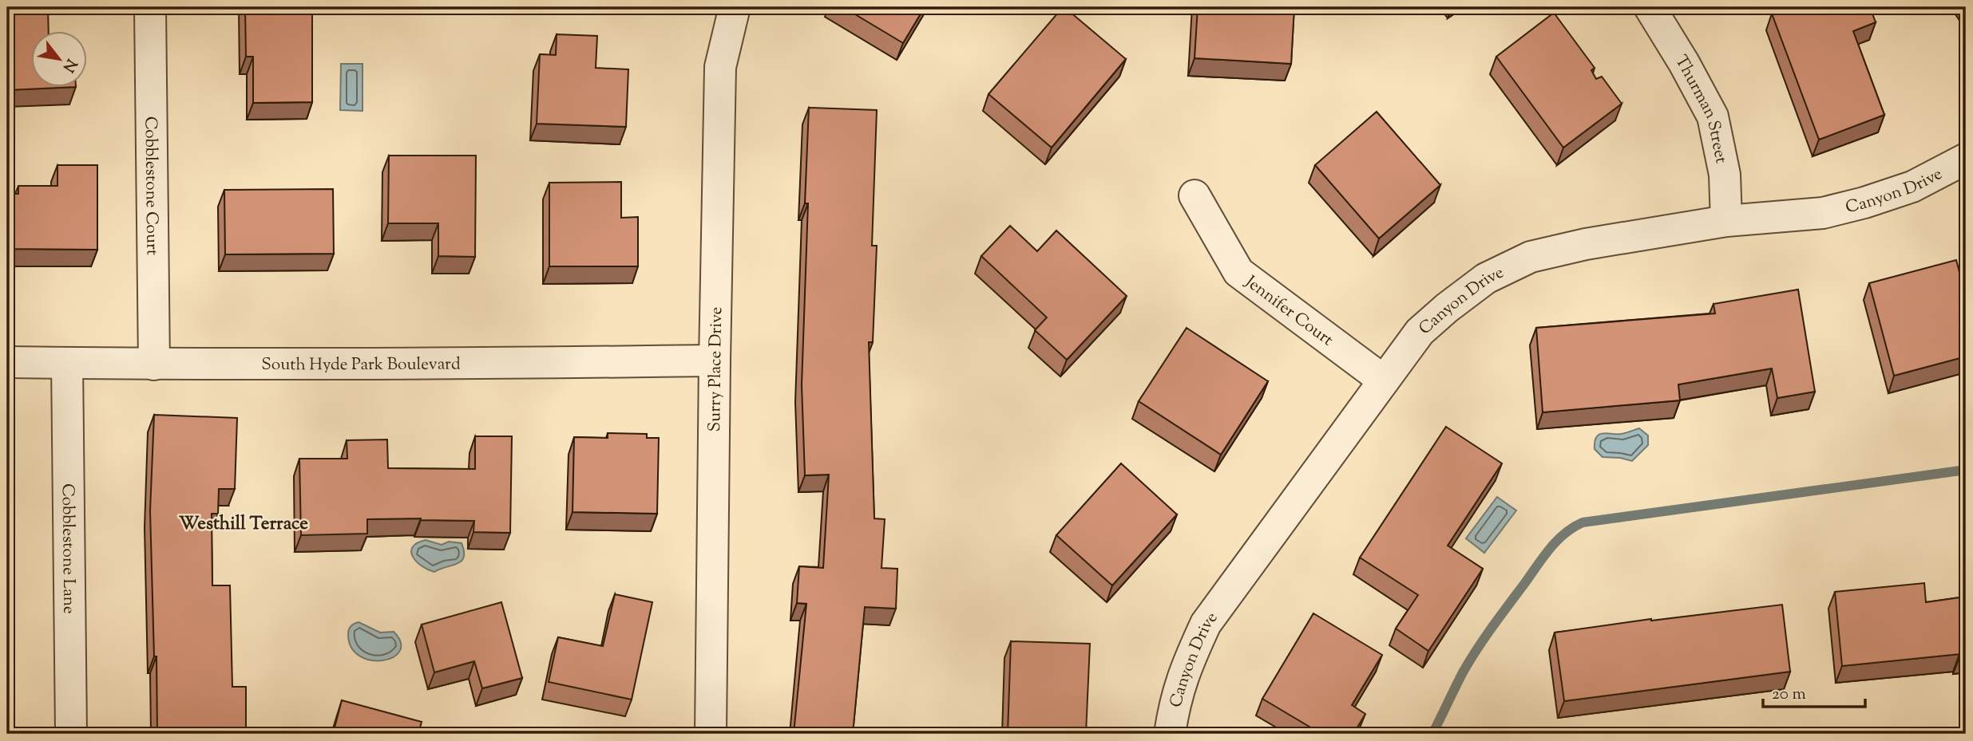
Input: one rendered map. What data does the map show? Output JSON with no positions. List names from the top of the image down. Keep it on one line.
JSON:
{"streets":{"street":["Thurman Street","Cobblestone Court","Canyon Drive","Jennifer Court","South Hyde Park Boulevard","Surry Place Drive","Cobblestone Lane"]},"crossings":[["Thurman Street","Canyon Drive"],["Cobblestone Court","South Hyde Park Boulevard"],["Canyon Drive","Jennifer Court"],["South Hyde Park Boulevard","Surry Place Drive"],["South Hyde Park Boulevard","Cobblestone Lane"]],"districts":["Westhill Terrace"],"scale_bar":"20 m","north":"bottom right"}
